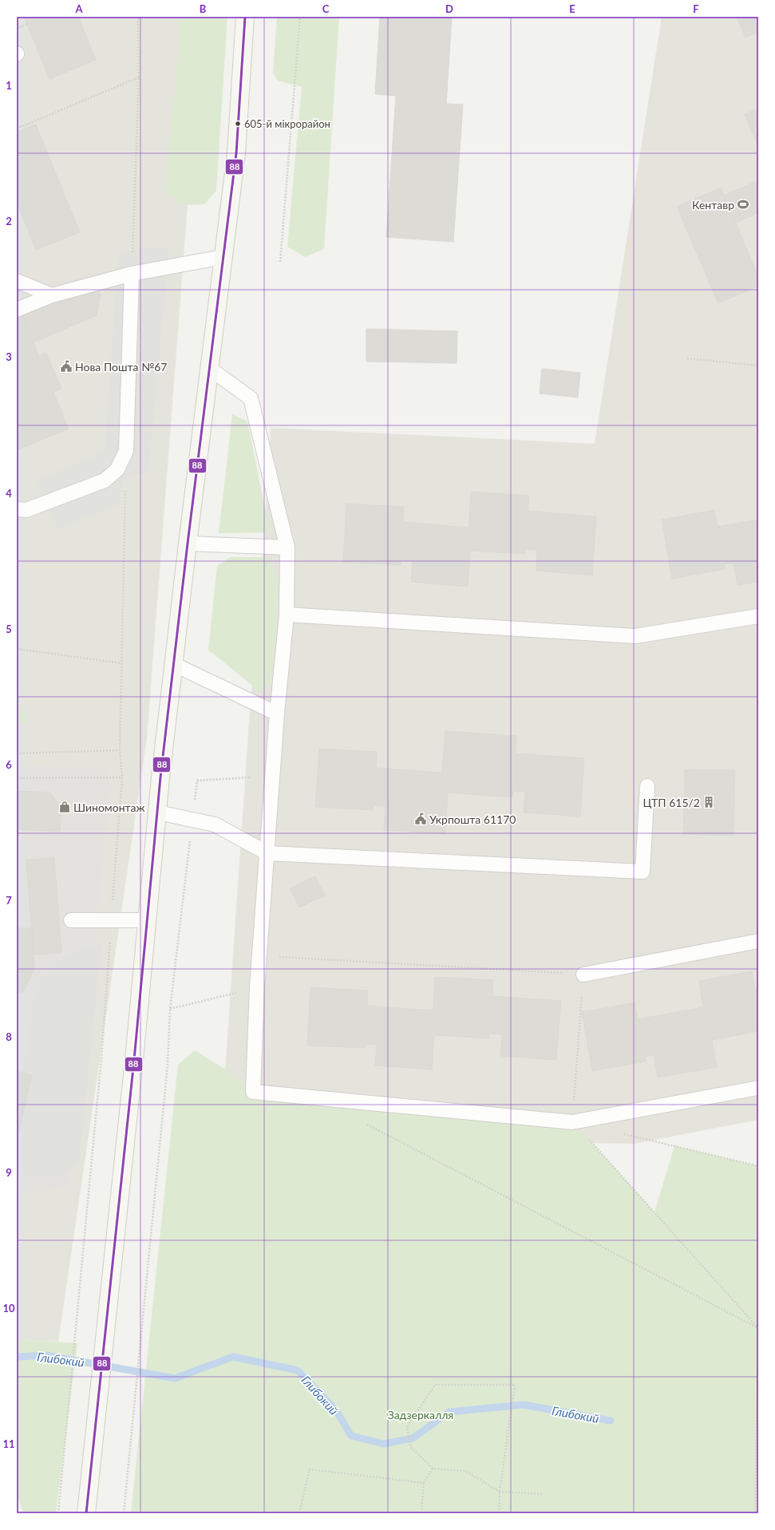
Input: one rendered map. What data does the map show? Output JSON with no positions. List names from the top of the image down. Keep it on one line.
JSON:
{"water":["Глибокий"],"parks":["Задзеркалля"],"places":{"other":["605-й мікрорайон"],"sports":["Кентавр"],"public building":["Нова Пошта №67","Укрпошта 61170"],"building":["ЦТП 615/2"],"shop":["Шиномонтаж"]},"lines":["transit line 88"],"grid":{"columns":["A","B","C","D","E","F"],"rows":["1","2","3","4","5","6","7","8","9","10","11"]}}
